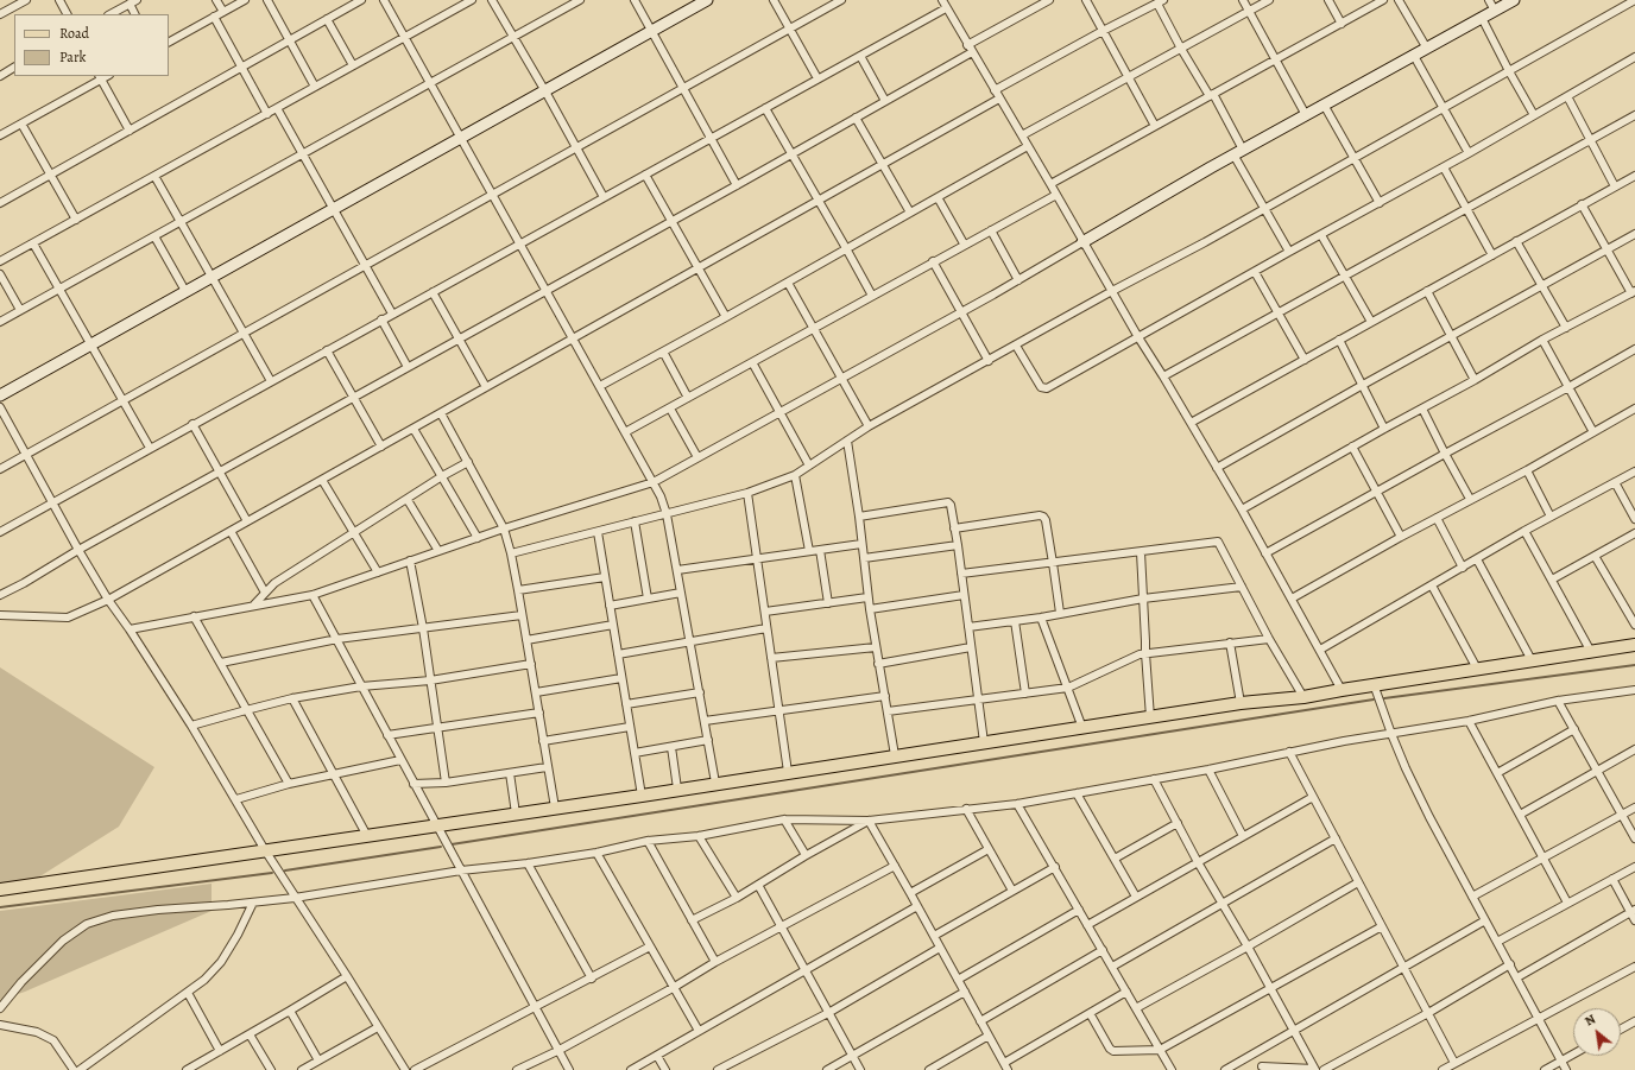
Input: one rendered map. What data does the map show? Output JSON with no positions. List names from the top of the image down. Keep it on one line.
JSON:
{"legend":["Road","Park"],"north":"top left"}
